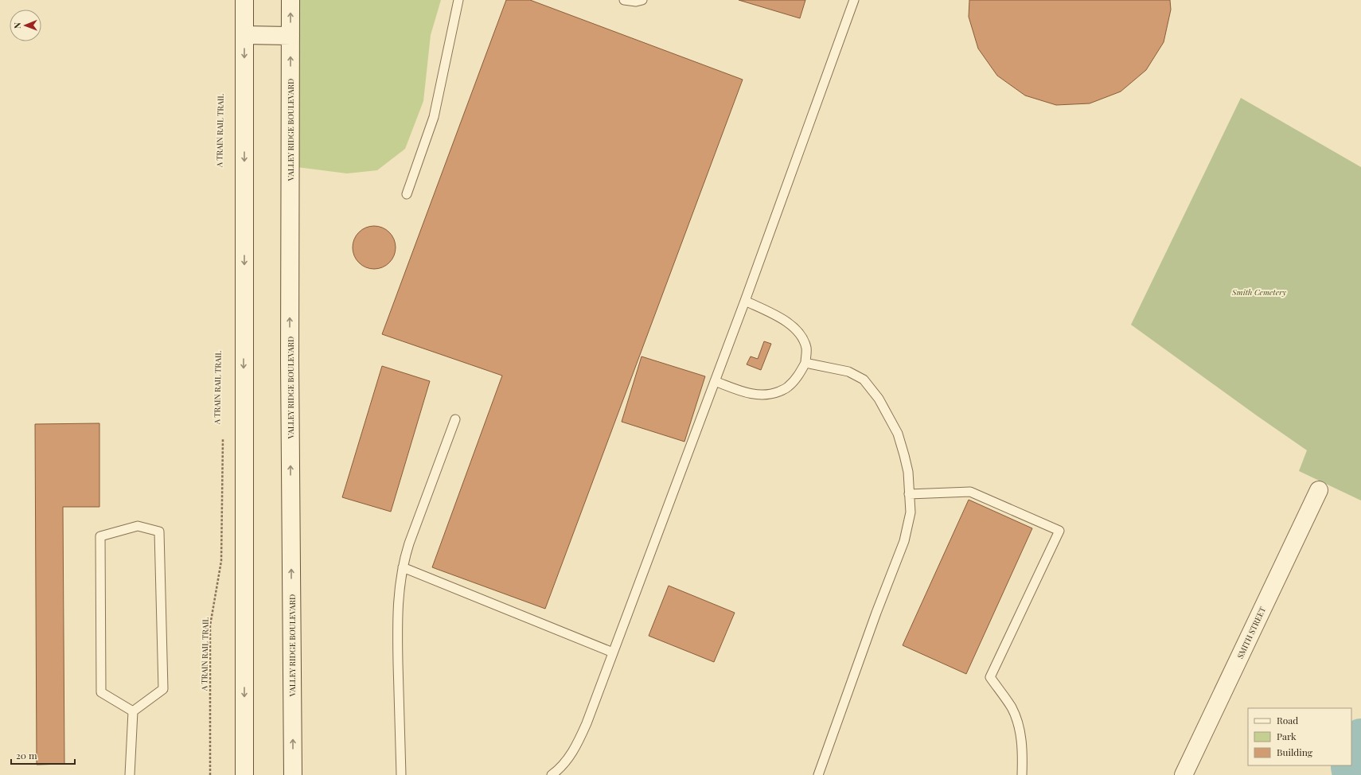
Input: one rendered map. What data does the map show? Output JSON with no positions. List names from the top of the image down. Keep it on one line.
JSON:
{"streets":{"main road":["VALLEY RIDGE BOULEVARD","SMITH STREET"],"path":["A TRAIN RAIL TRAIL"]},"parks":["Smith Cemetery"],"legend":["Road","Park","Building"],"scale_bar":"20 m","north":"left"}
